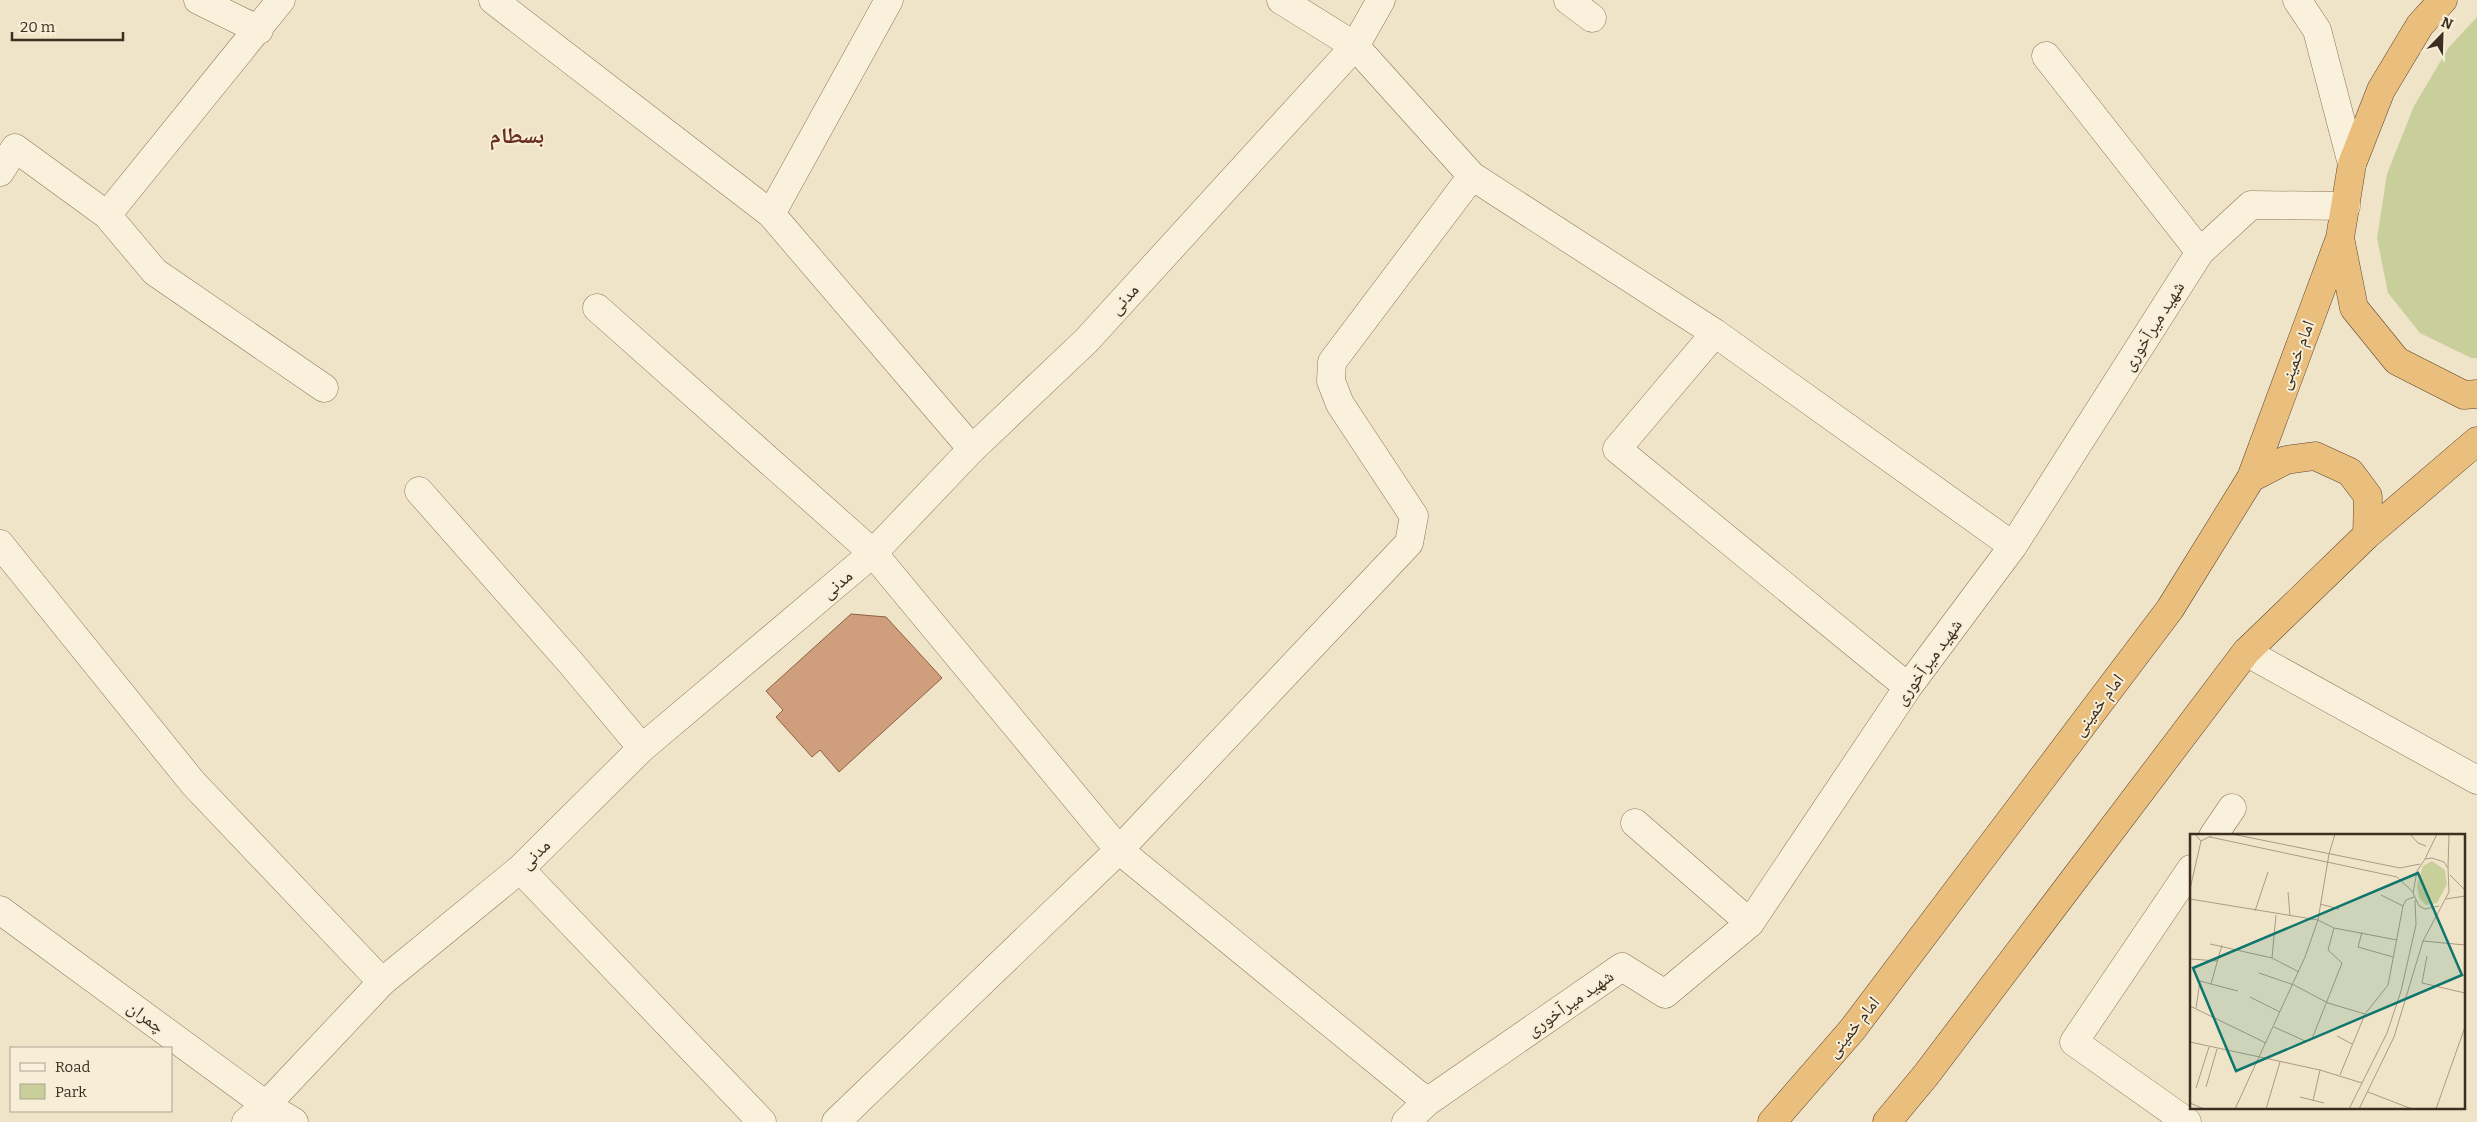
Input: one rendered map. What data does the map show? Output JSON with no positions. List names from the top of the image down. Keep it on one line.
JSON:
{"streets":{"highway":["امام خمینی"],"street":["مدنی","شهید میرآخوری","چمران"]},"crossings":[["مدنی","چمران"]],"districts":["بسطام"],"legend":["Road","Park"],"scale_bar":"20 m","north":"top right"}
